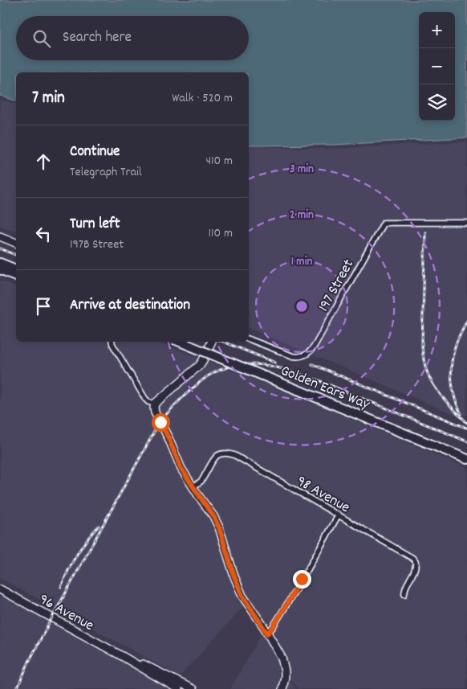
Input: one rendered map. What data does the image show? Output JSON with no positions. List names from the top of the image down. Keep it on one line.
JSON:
{"streets":{"highway":["Golden Ears Way"],"street":["197 Street","98 Avenue","96 Avenue"]},"page":{"map_buttons":["+","−"],"search":"Search here","heading":["7 min","Walk · 520 m"],"list":[["Continue","Telegraph Trail","410 m"],["Turn left","197B Street","110 m"],"Arrive at destination"]},"rings":["3 min","2 min","1 min"]}
